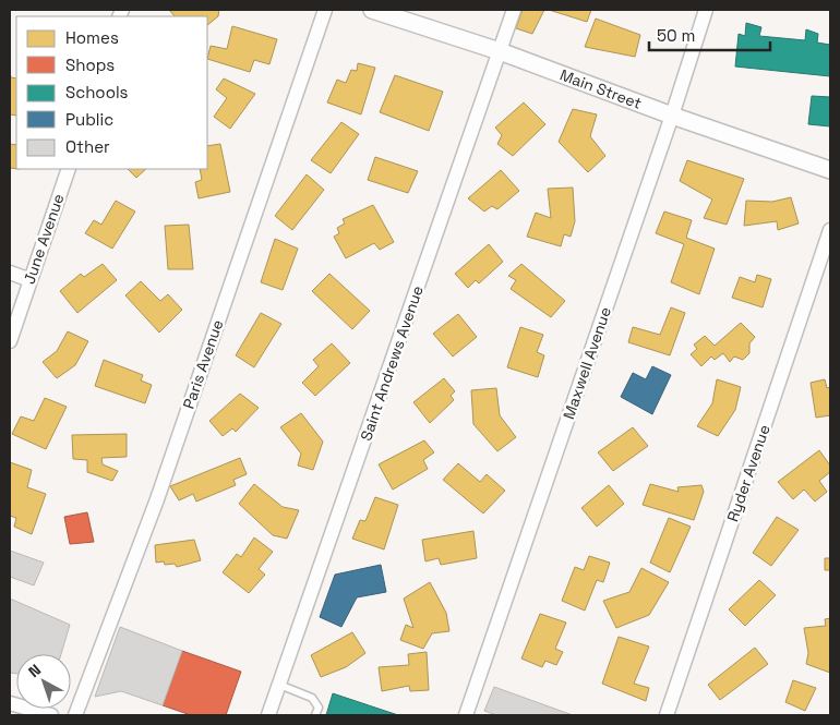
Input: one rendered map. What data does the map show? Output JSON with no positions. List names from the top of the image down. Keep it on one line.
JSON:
{"streets":{"street":["Main Street","June Avenue","Saint Andrews Avenue","Maxwell Avenue","Paris Avenue","Ryder Avenue"]},"crossings":[["Main Street","Saint Andrews Avenue"],["Main Street","Maxwell Avenue"]],"legend":["Homes","Shops","Schools","Public","Other"],"scale_bar":"50 m","north":"top left"}
